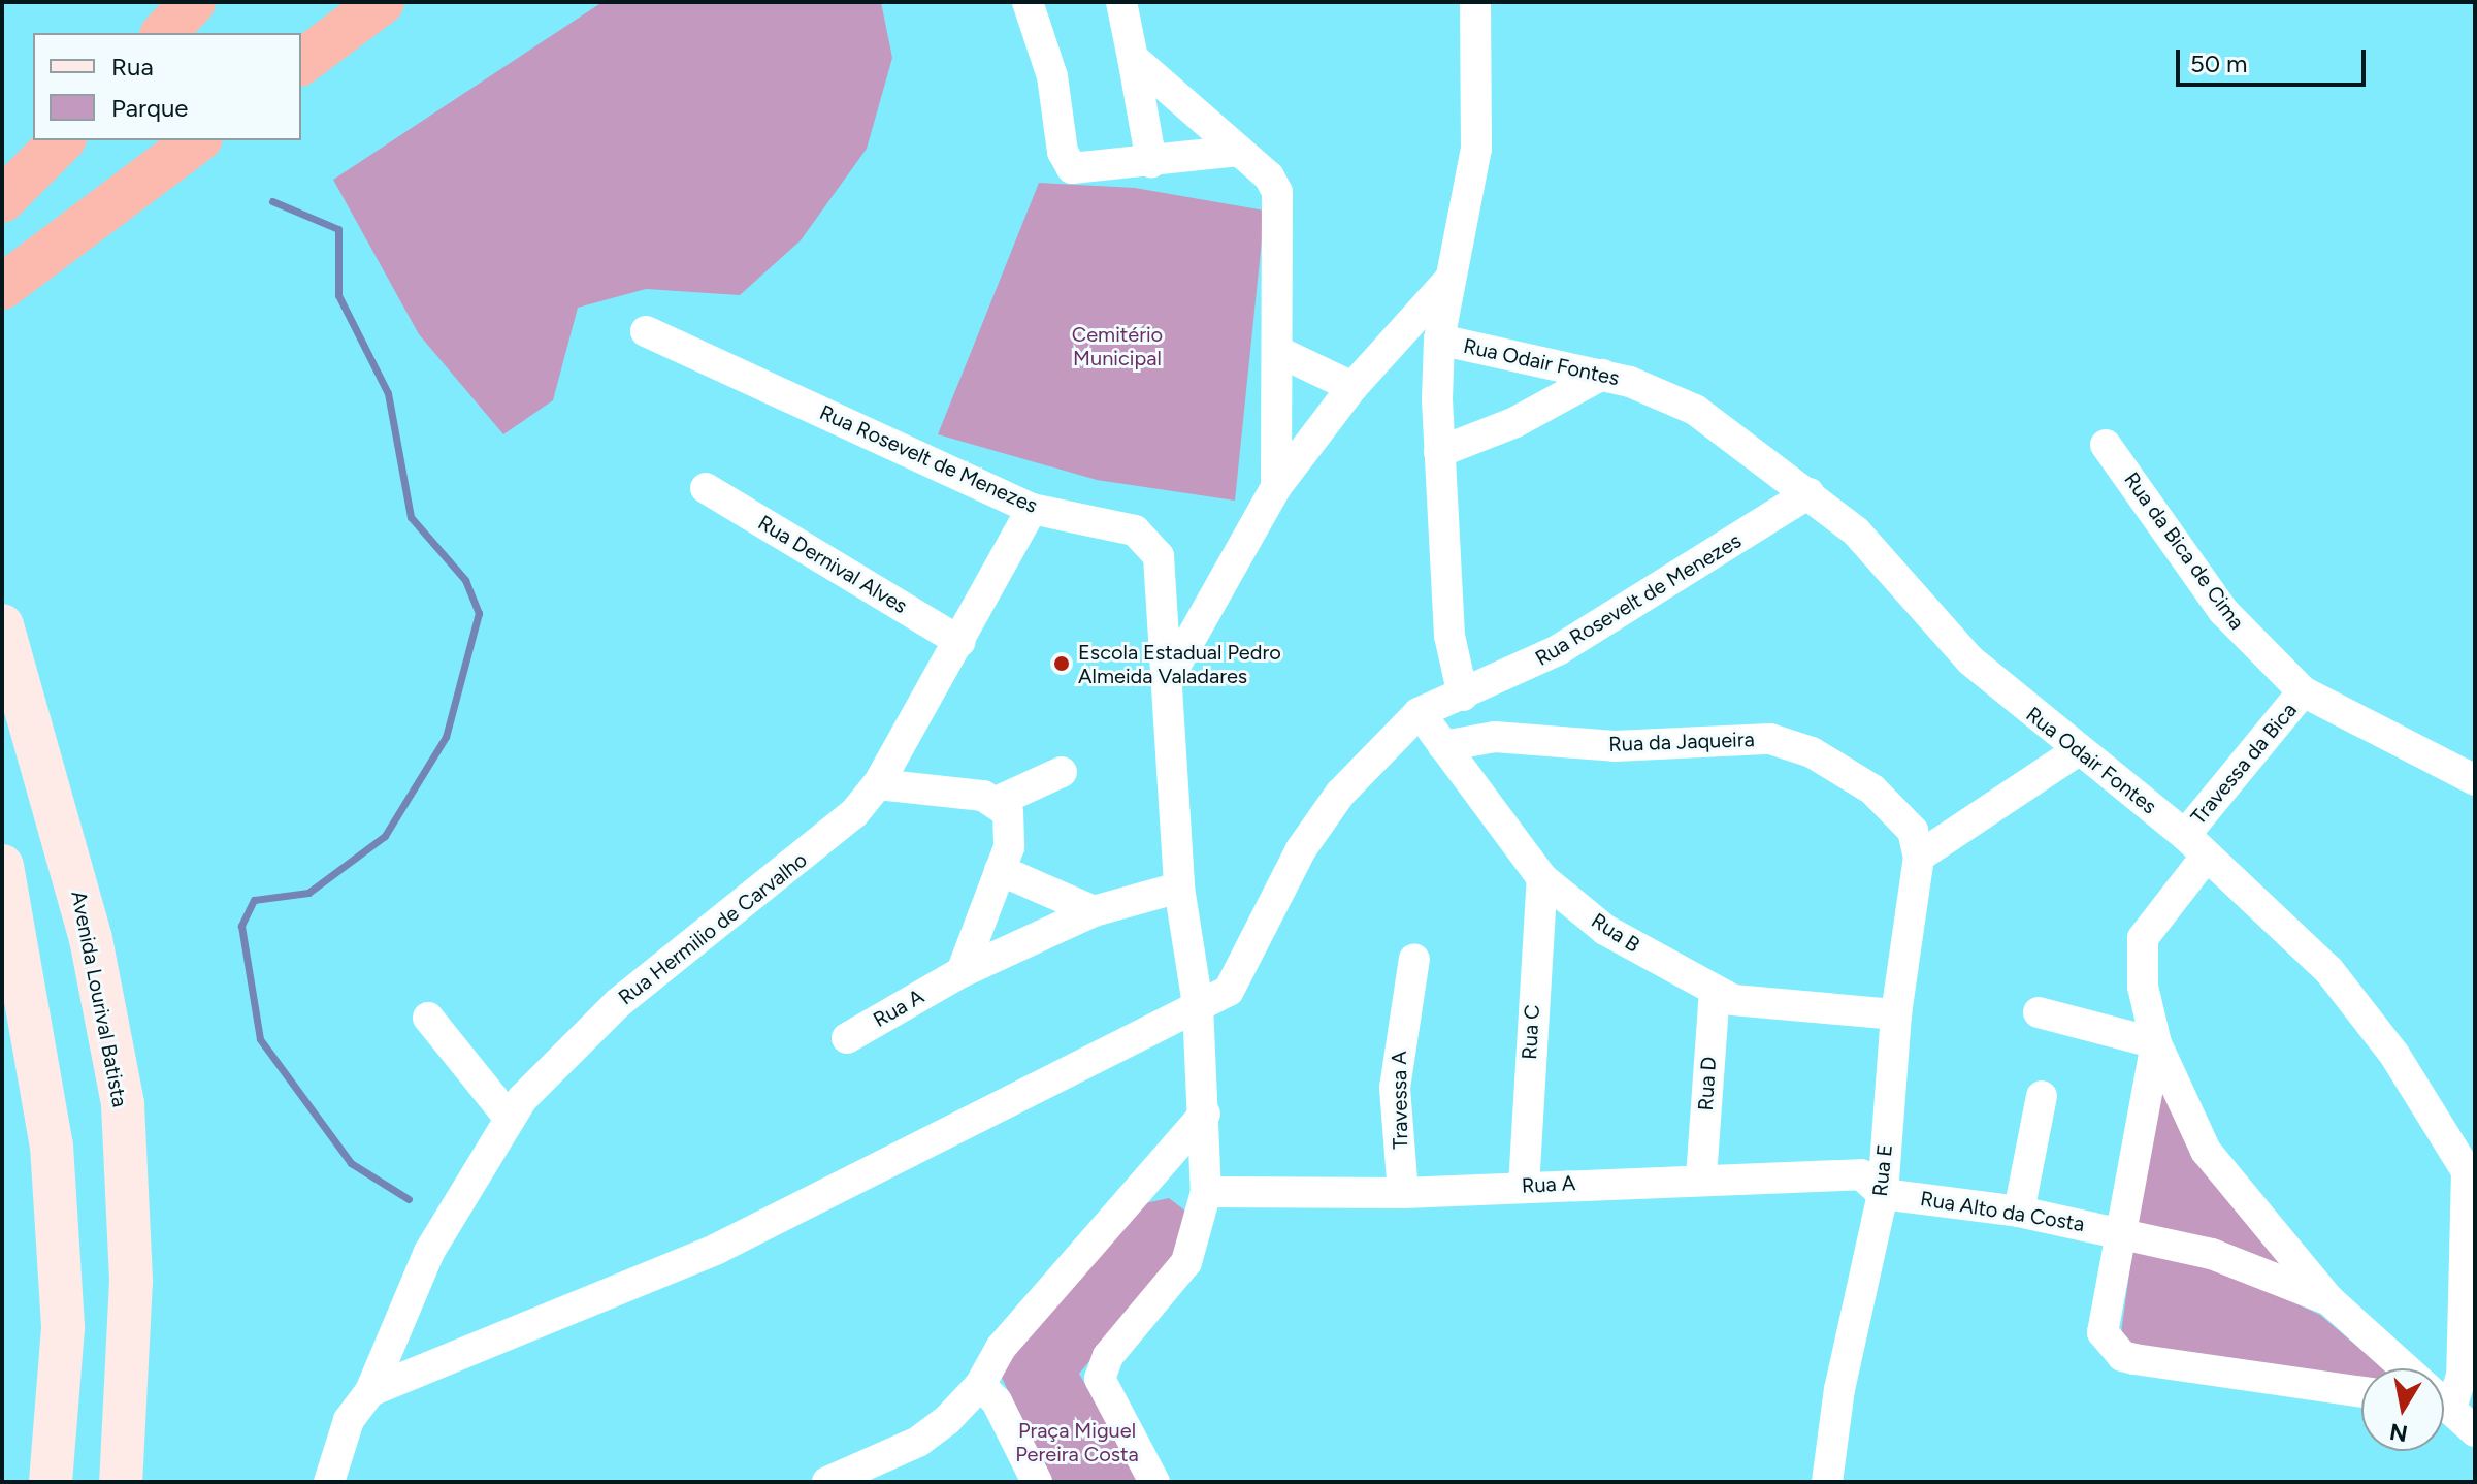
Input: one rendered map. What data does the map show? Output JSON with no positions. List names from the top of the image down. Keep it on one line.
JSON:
{"streets":{"main road":["Avenida Lourival Batista"],"street":["Rua Odair Fontes","Rua Rosevelt de Menezes","Rua da Bica de Cima","Rua Dernival Alves","Rua da Jaqueira","Travessa da Bica","Rua Hermilio de Carvalho","Rua B","Rua A","Rua C","Rua D","Travessa A","Rua E","Rua Alto da Costa"]},"crossings":[["Rua Odair Fontes","Rua Rosevelt de Menezes"],["Rua Odair Fontes","Travessa da Bica"],["Rua Rosevelt de Menezes","Rua Hermilio de Carvalho"],["Rua Rosevelt de Menezes","Rua B"],["Rua Rosevelt de Menezes","Rua A"],["Rua da Bica de Cima","Travessa da Bica"],["Rua Dernival Alves","Rua Hermilio de Carvalho"],["Rua da Jaqueira","Rua B"],["Rua da Jaqueira","Rua E"],["Rua B","Rua C"],["Rua B","Rua D"],["Rua B","Rua E"],["Rua A","Rua C"],["Rua A","Rua D"],["Rua A","Travessa A"],["Rua A","Rua E"],["Rua A","Rua Alto da Costa"],["Rua E","Rua Alto da Costa"]],"parks":["Cemitério Municipal","Praça Miguel Pereira Costa"],"places":["Escola Estadual Pedro Almeida Valadares"],"legend":["Rua","Parque"],"scale_bar":"50 m","north":"bottom"}
